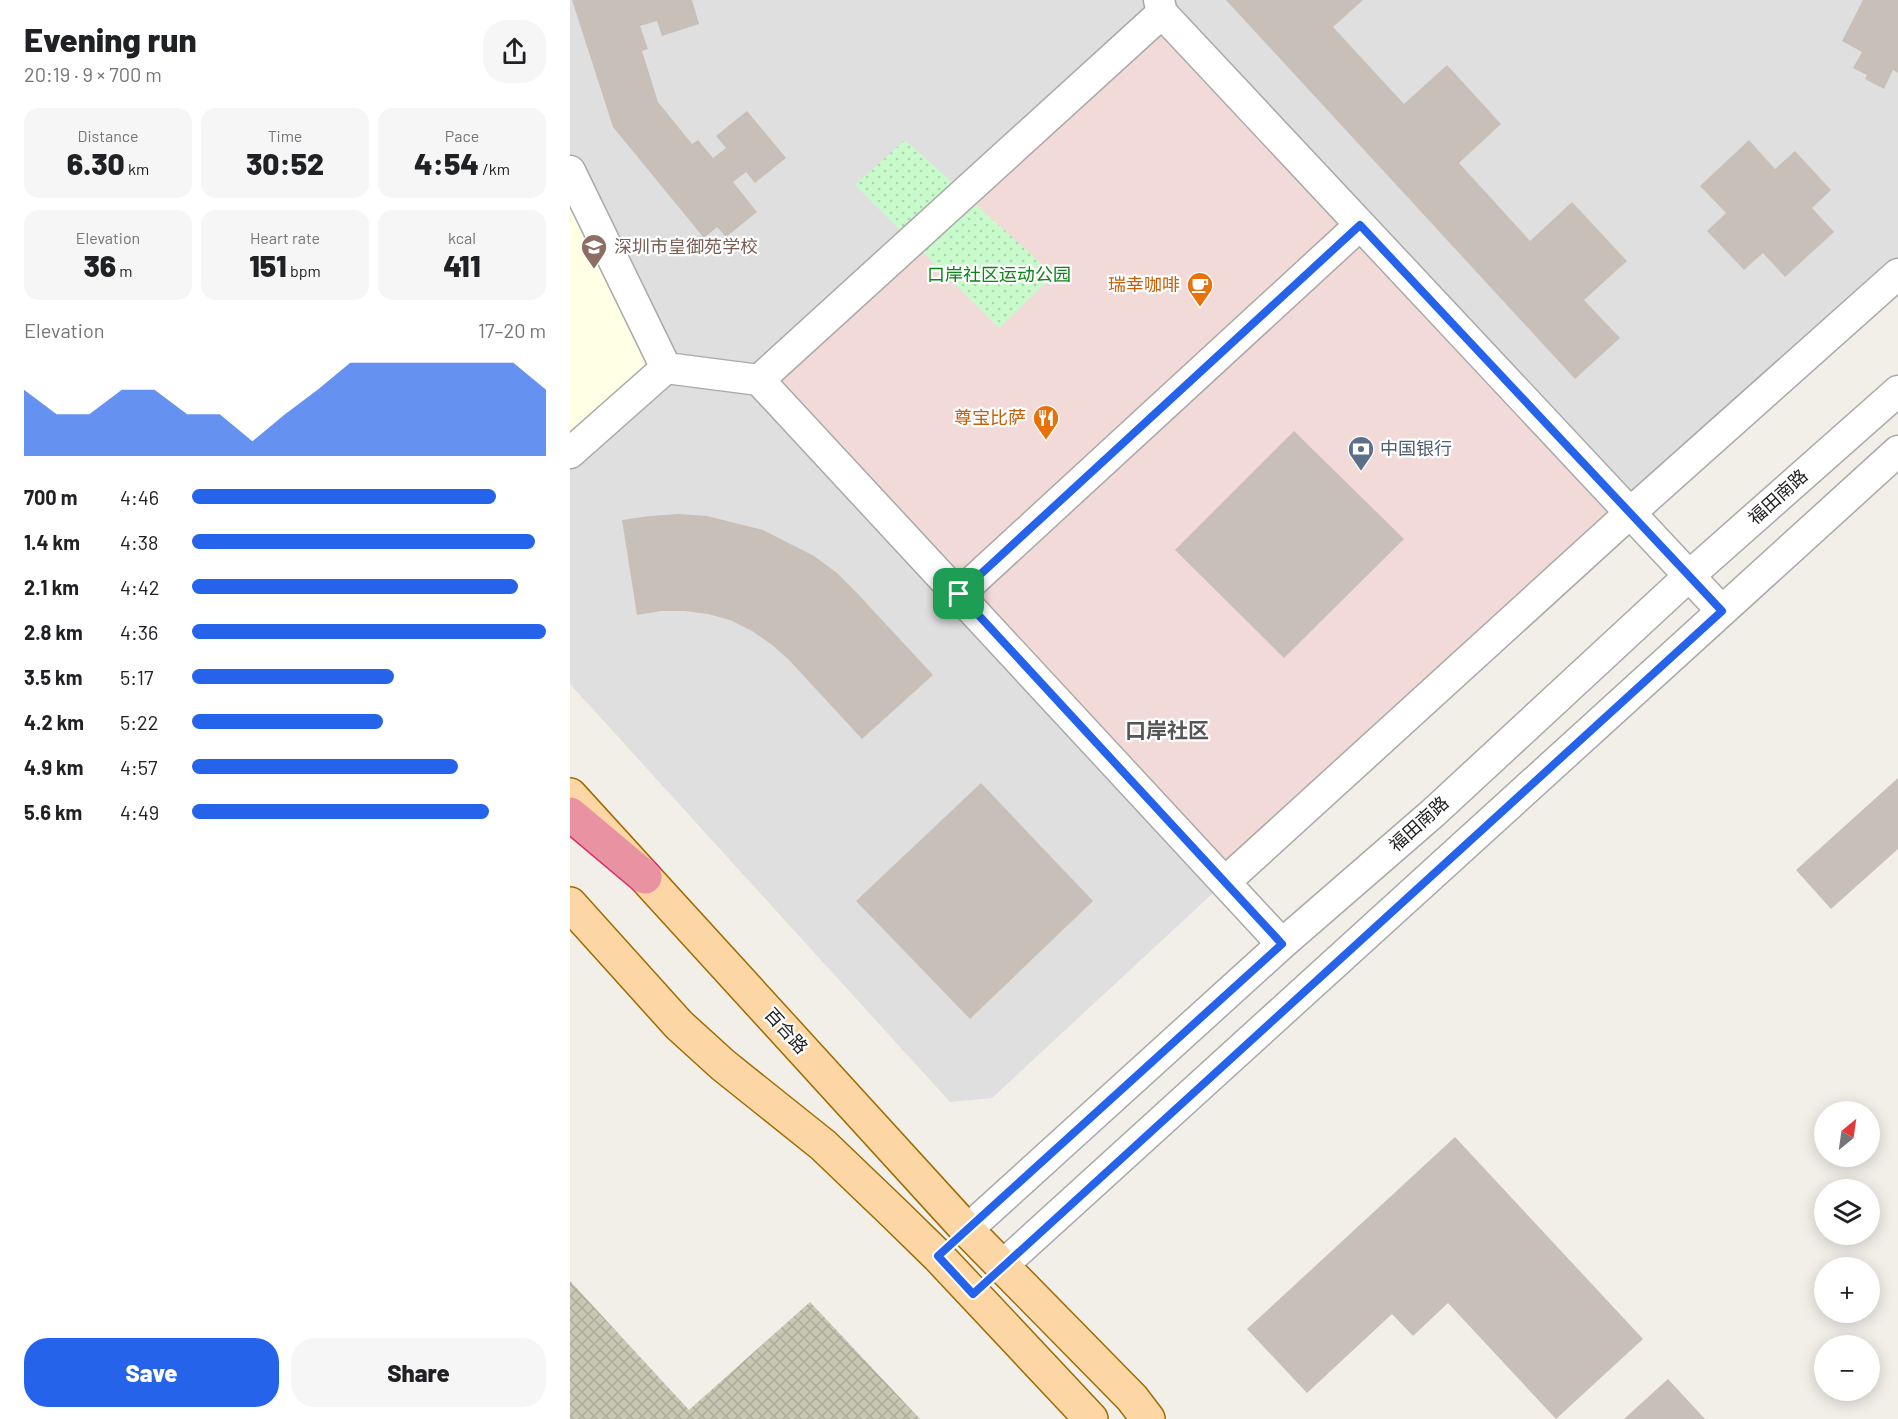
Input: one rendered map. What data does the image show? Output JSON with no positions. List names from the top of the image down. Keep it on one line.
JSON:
{"streets":{"main road":["福田南路","百合路"]},"crossings":[["福田南路","百合路"]],"districts":["口岸社区"],"parks":["口岸社区运动公园"],"places":{"school or university":["深圳市皇御苑学校"],"cafe":["瑞幸咖啡"],"restaurant":["尊宝比萨"],"bank":["中国银行"]},"north":"top right","page":{"heading":["Evening run","20:19 · 9 × 700 m"],"stats":[["Distance","6.30 km"],["Time","30:52"],["Pace","4:54 /km"],["Elevation","36 m"],["Heart rate","151 bpm"],["kcal","411"]],"chart":["Elevation","17–20 m"],"list":[{"name":"700 m","note":"4:46"},{"name":"1.4 km","note":"4:38"},{"name":"2.1 km","note":"4:42"},{"name":"2.8 km","note":"4:36"},{"name":"3.5 km","note":"5:17"},{"name":"4.2 km","note":"5:22"},{"name":"4.9 km","note":"4:57"},{"name":"5.6 km","note":"4:49"}],"map_buttons":["+","−"],"buttons":["Save","Share"]}}
